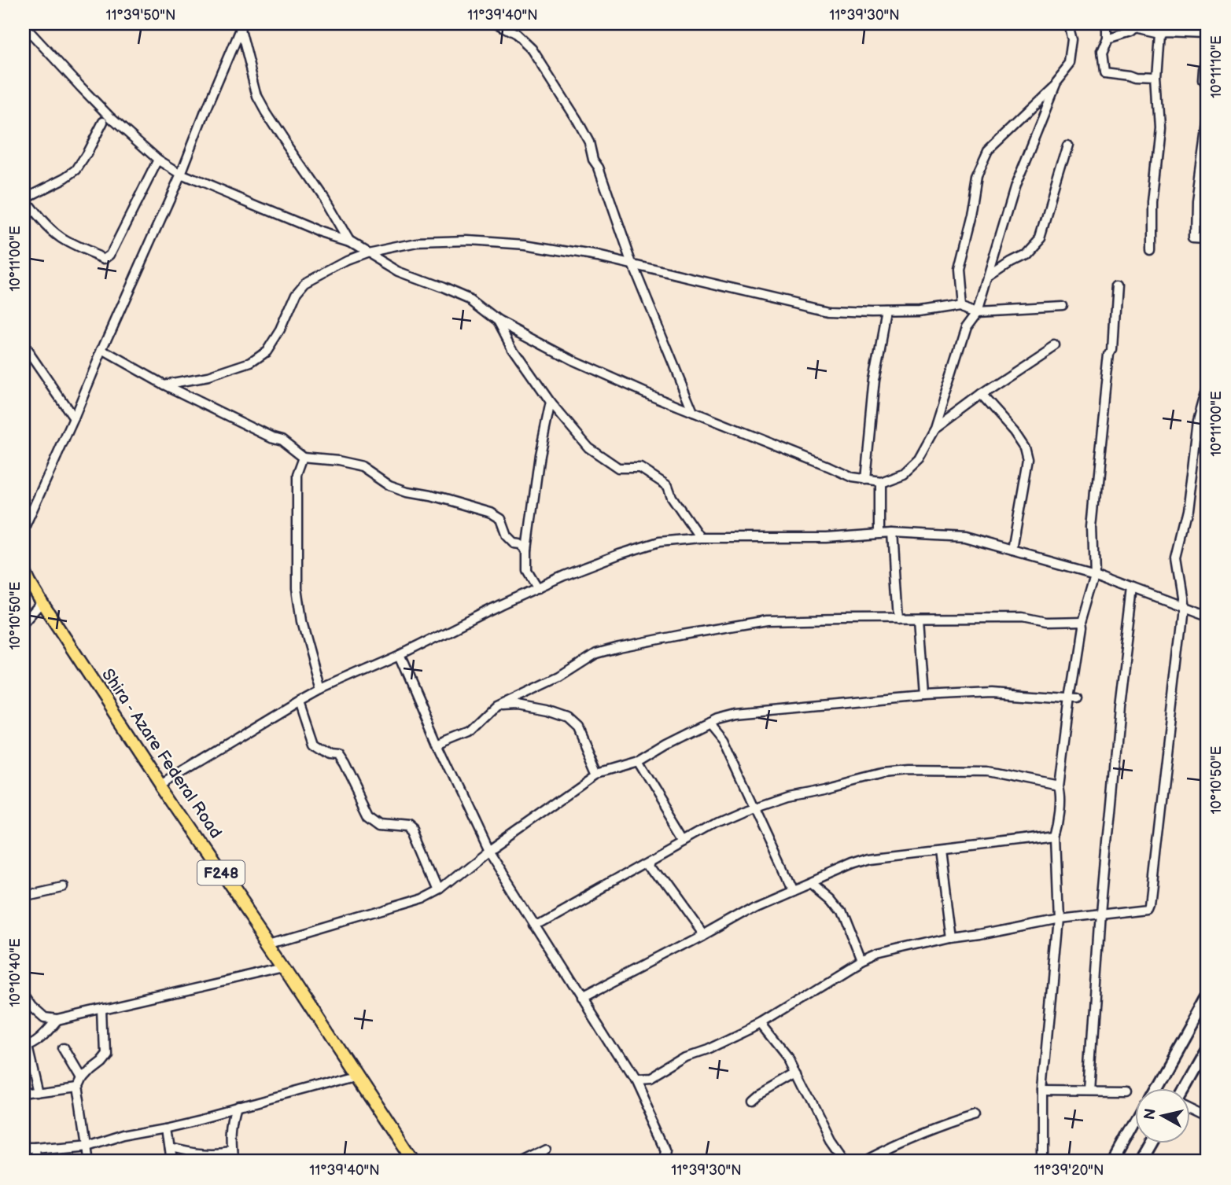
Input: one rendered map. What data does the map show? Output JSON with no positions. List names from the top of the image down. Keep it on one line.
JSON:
{"streets":{"main road":["Shira - Azare Federal Road","F248"]},"north":"left","coordinates":["11°39'50\"N","11°39'40\"N","11°39'30\"N","10°11'10\"E","10°11'00\"E","10°10'50\"E","10°10'40\"E","11°39'20\"N"]}
